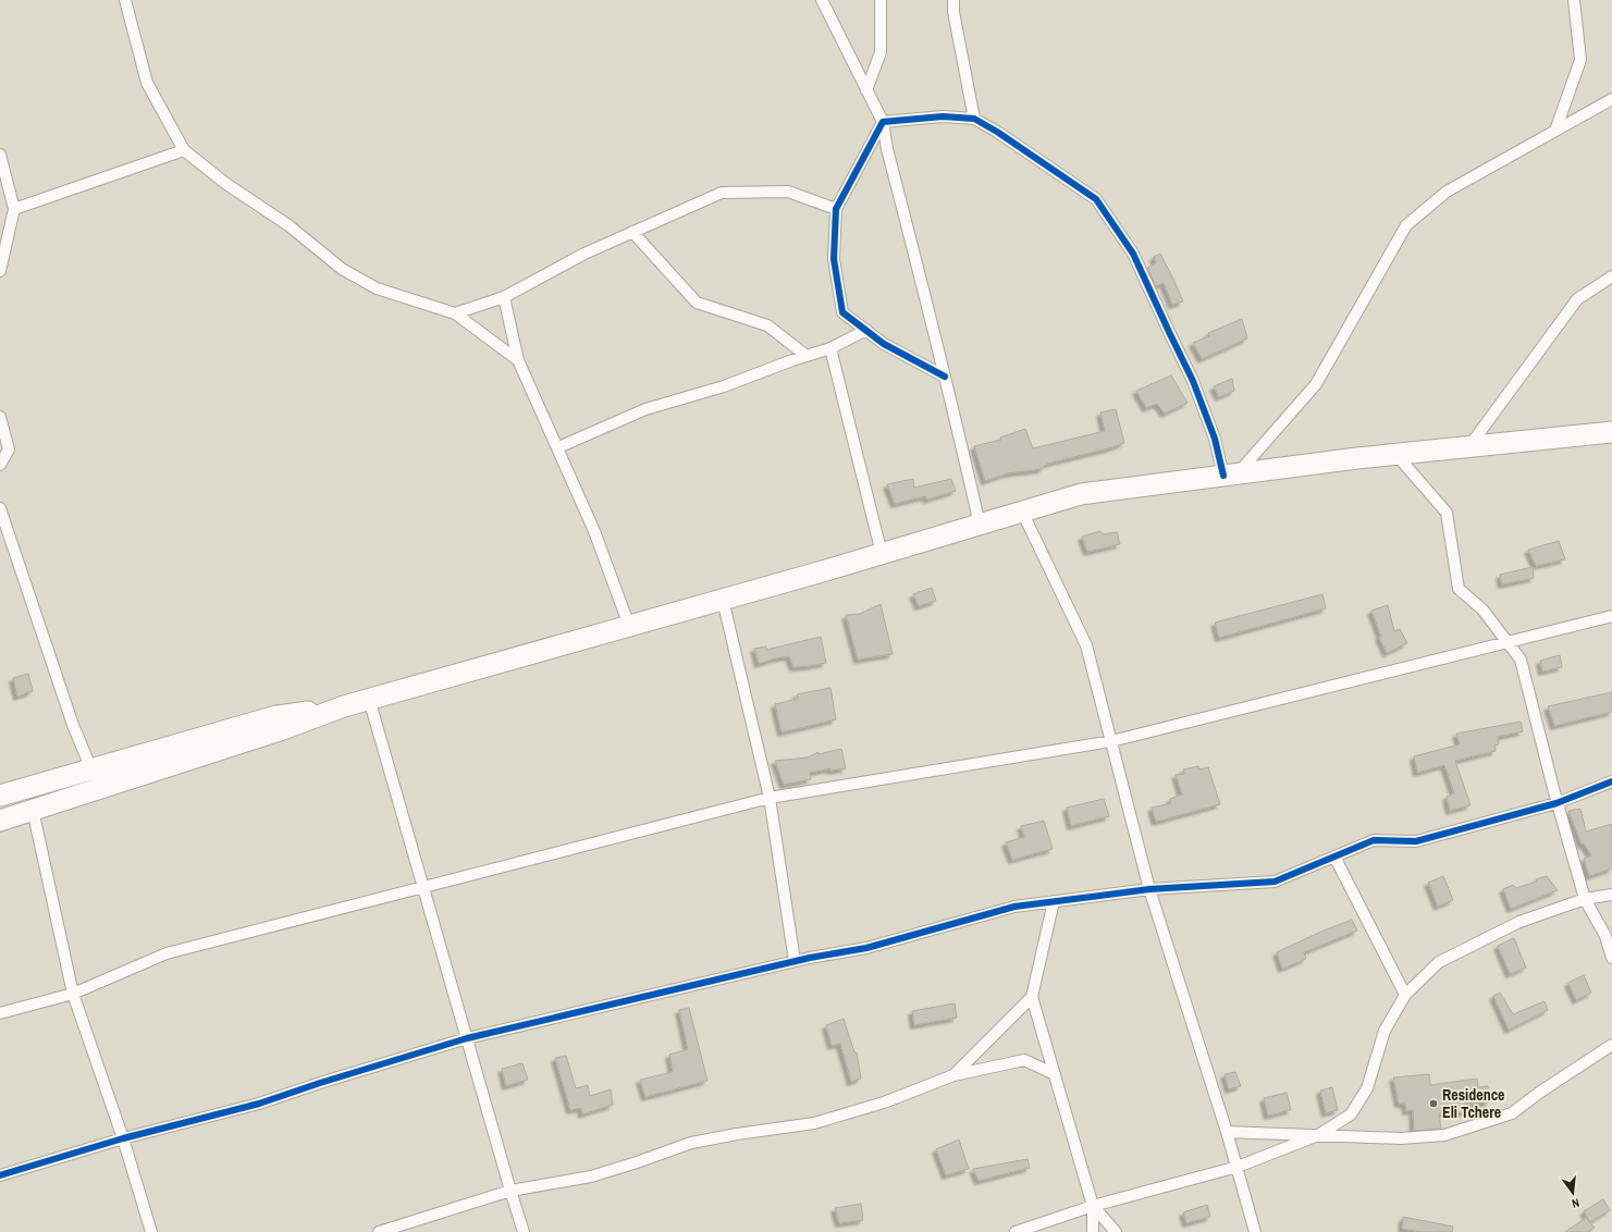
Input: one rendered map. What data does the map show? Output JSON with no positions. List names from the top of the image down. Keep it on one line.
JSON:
{"places":["Residence Eli Tchere"],"north":"bottom"}
